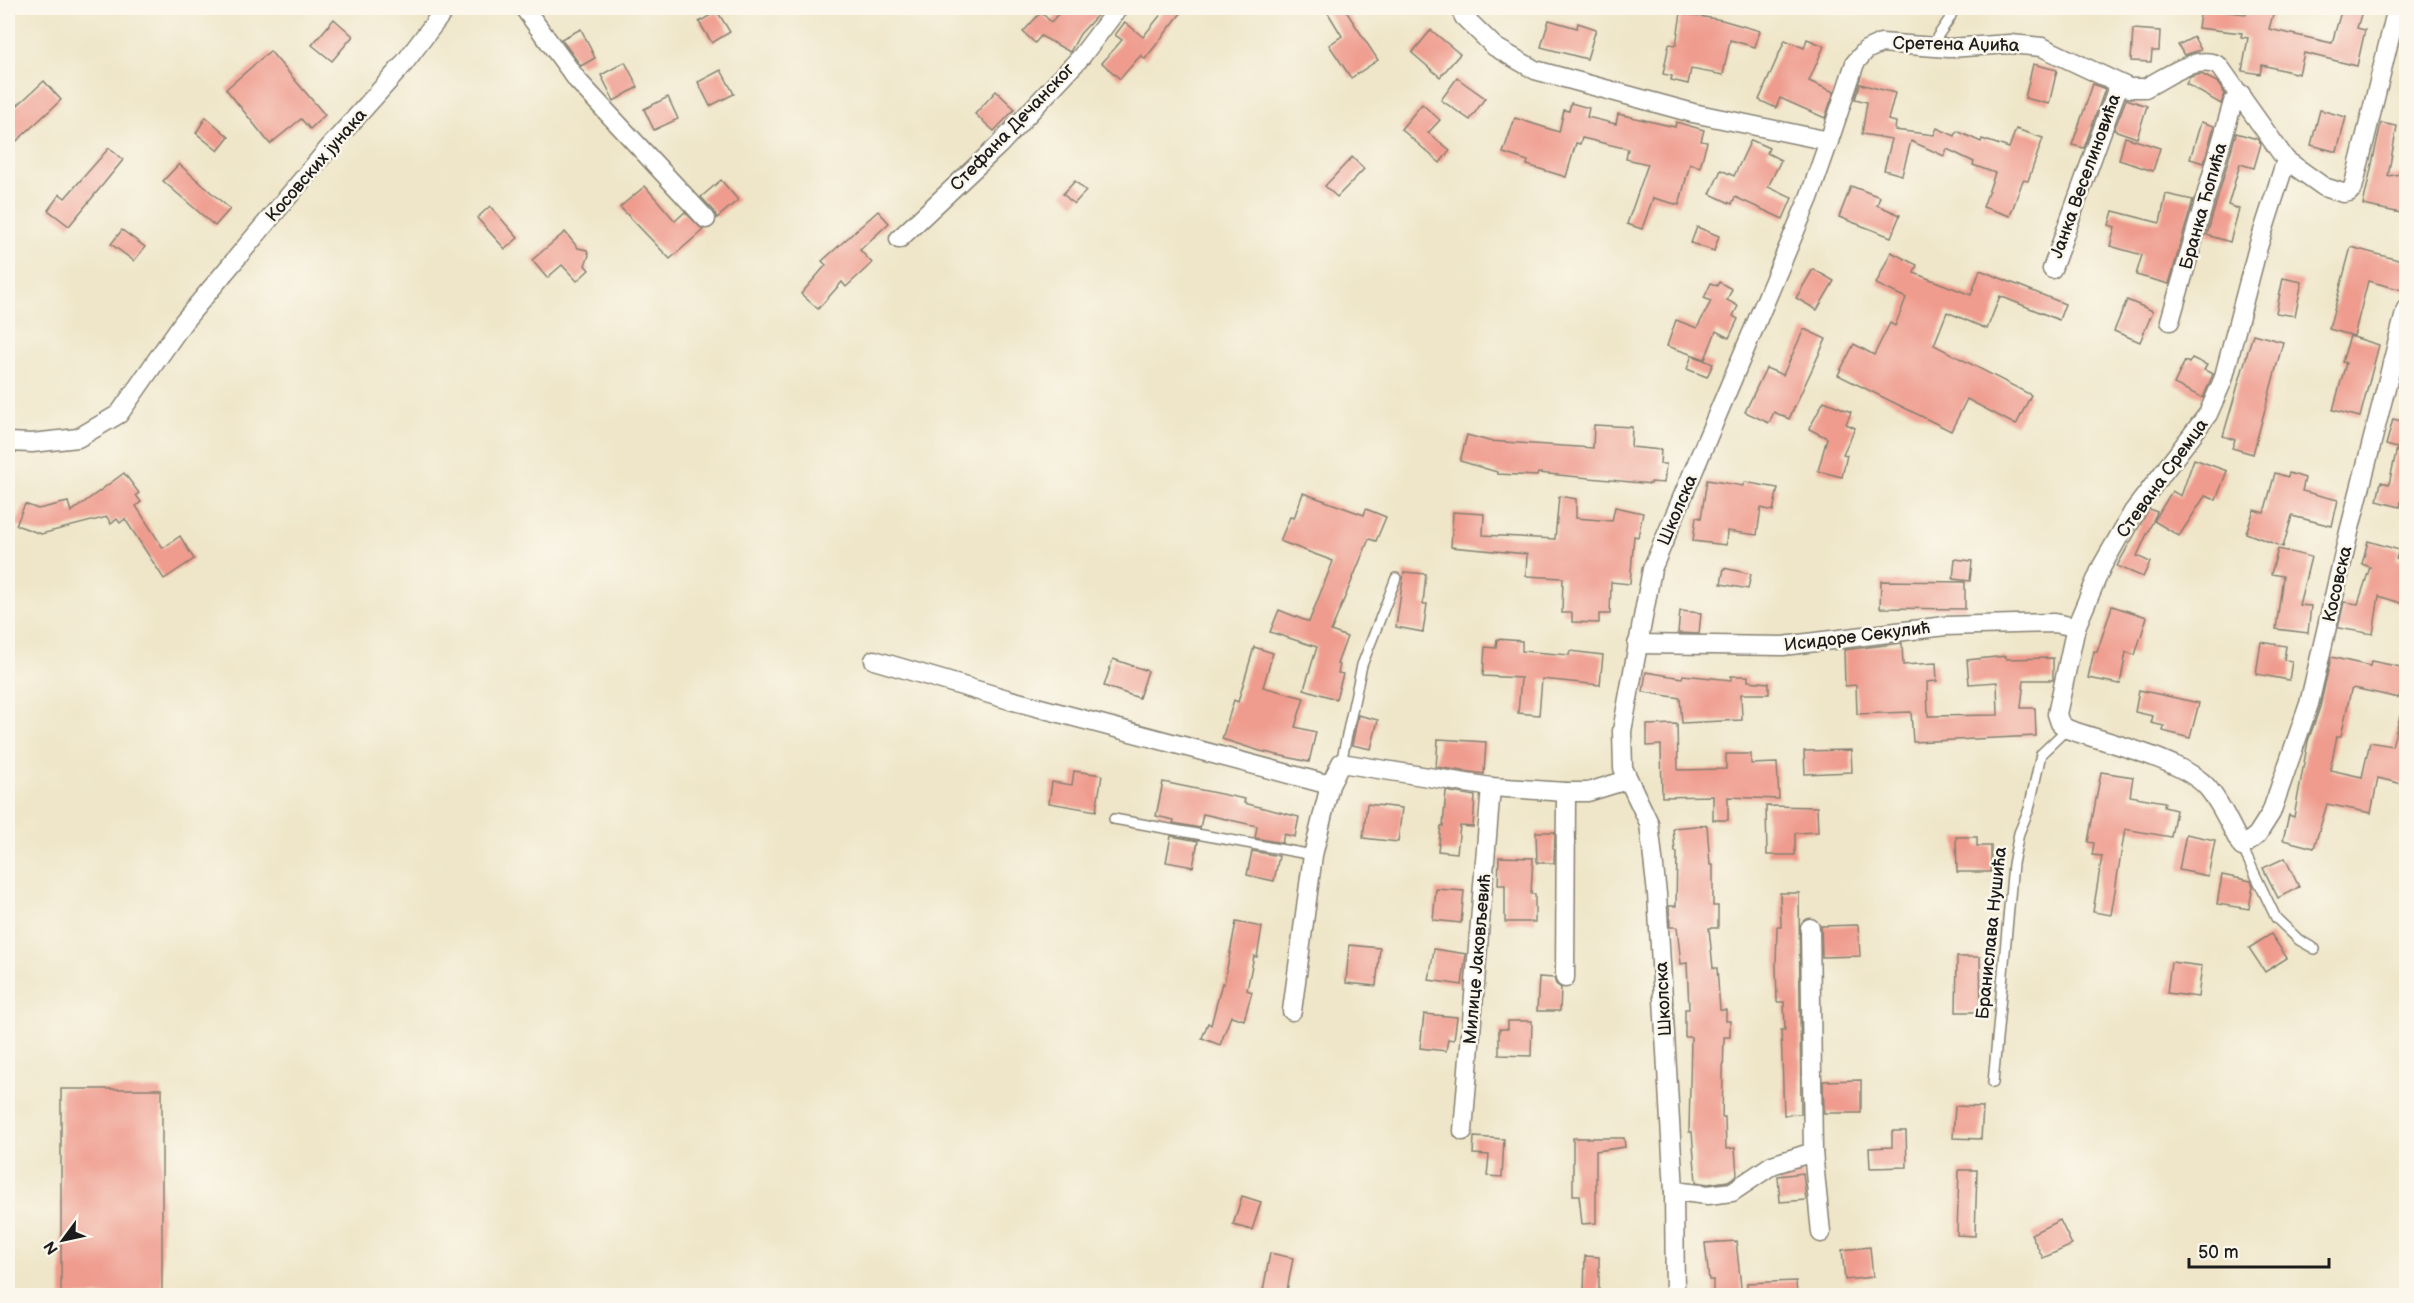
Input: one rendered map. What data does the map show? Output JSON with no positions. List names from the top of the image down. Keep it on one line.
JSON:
{"streets":{"street":["Сретена Аџића","Стефана Дечанског","Косовских јунака","Јанка Веселиновића","Бранка Ћопића","Стевана Сремца","Школска","Косовска","Исидоре Секулић","Милице Јаковљевић"],"lane":["Бранислава Нушића"]},"crossings":[["Сретена Аџића","Јанка Веселиновића"],["Сретена Аџића","Бранка Ћопића"],["Сретена Аџића","Стевана Сремца"],["Сретена Аџића","Школска"],["Стевана Сремца","Исидоре Секулић"],["Стевана Сремца","Бранислава Нушића"],["Школска","Исидоре Секулић"]],"scale_bar":"50 m","north":"bottom left"}
